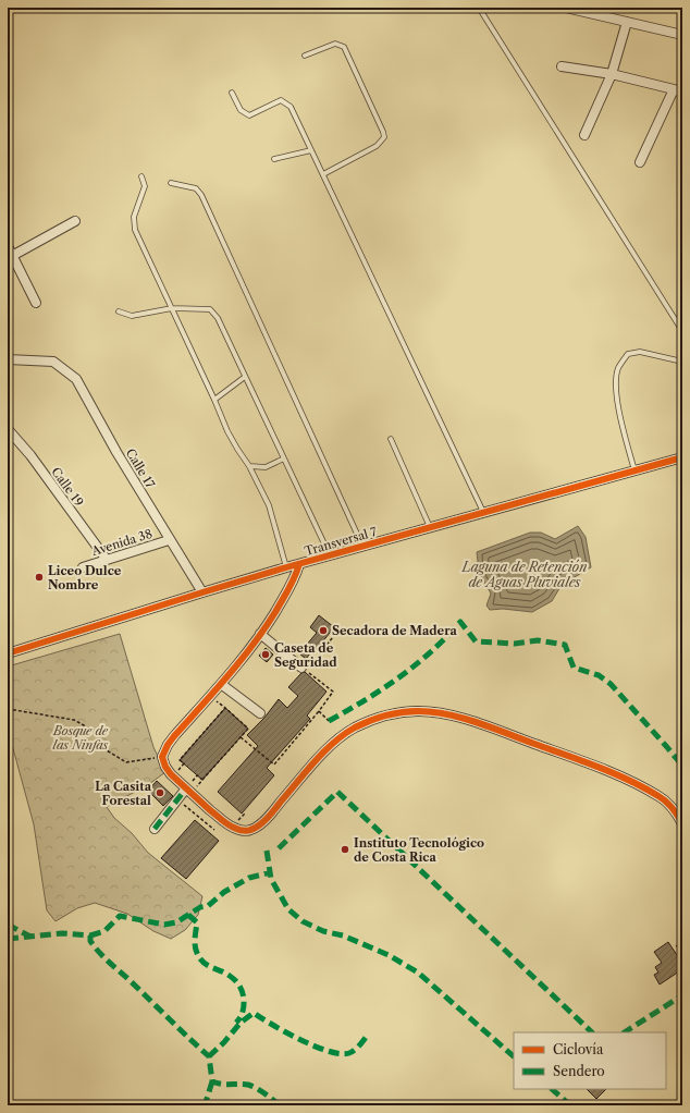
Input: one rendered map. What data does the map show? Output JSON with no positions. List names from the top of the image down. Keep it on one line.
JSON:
{"streets":{"street":["Calle 17","Calle 19","Transversal 7","Avenida 38"]},"crossings":[["Calle 17","Transversal 7"],["Calle 17","Avenida 38"],["Calle 19","Avenida 38"]],"water":["Laguna de Retención de Aguas Pluviales"],"parks":["Bosque de las Ninfas"],"places":["Liceo Dulce Nombre","Secadora de Madera","Caseta de Seguridad","La Casita Forestal","Instituto Tecnológico de Costa Rica"],"legend":["Ciclovía","Sendero"]}
